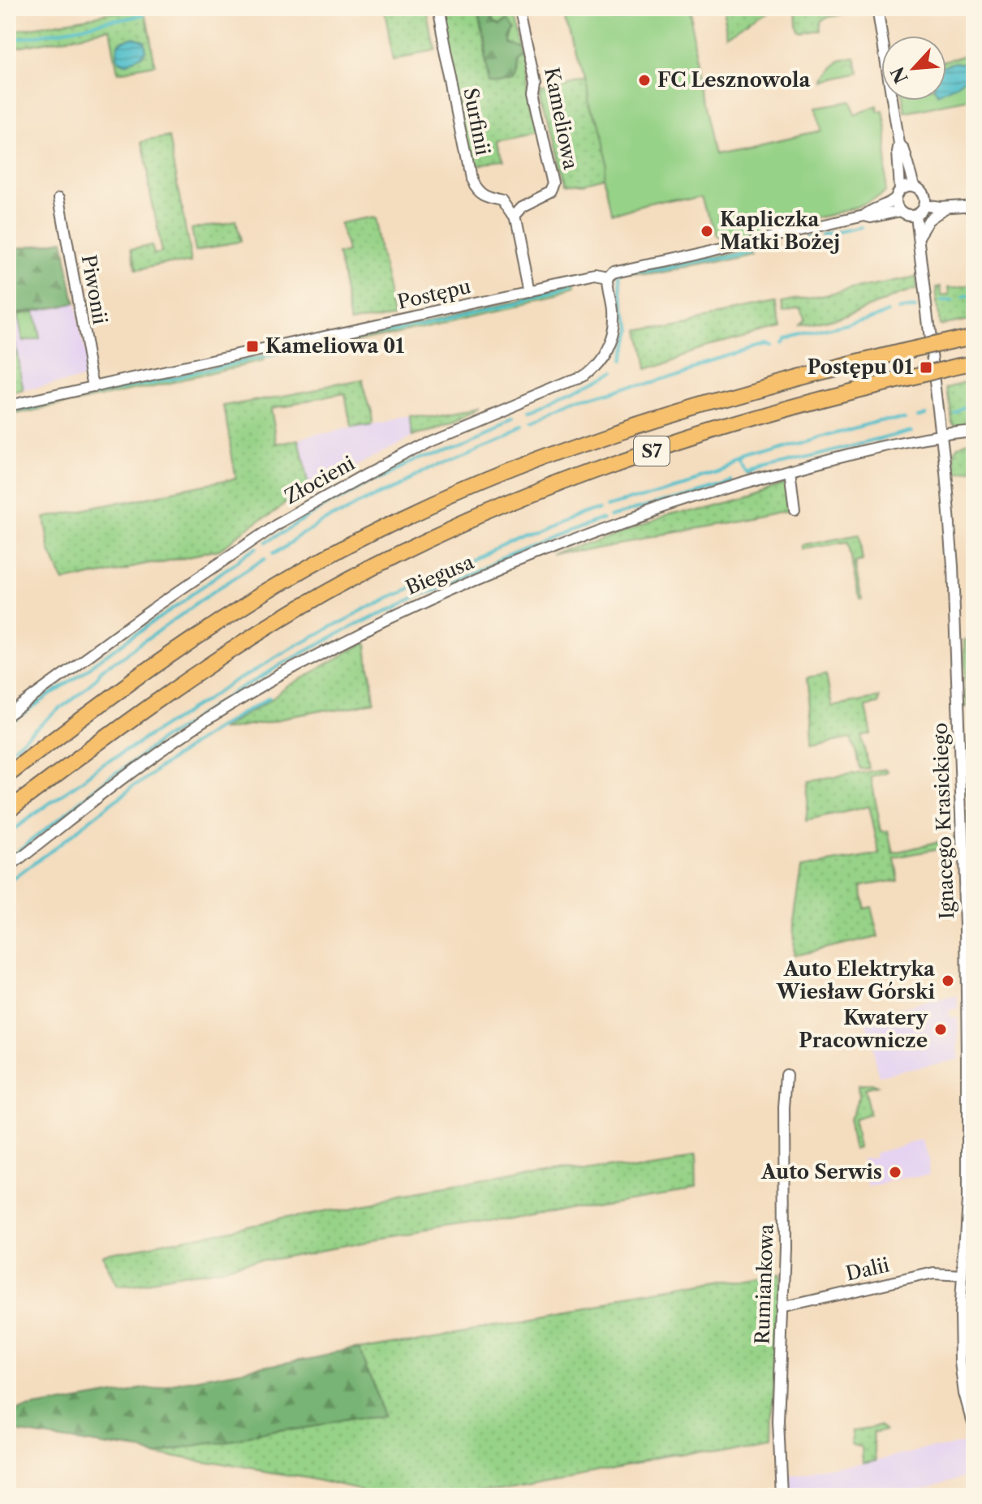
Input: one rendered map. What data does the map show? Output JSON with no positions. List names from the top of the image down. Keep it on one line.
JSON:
{"streets":{"highway":["S7"],"street":["Kameliowa","Surfinii","Piwonii","Postępu","Złocieni","Biegusa","Ignacego Krasickiego","Dalii","Rumiankowa"]},"crossings":[["Kameliowa","Surfinii"],["Piwonii","Postępu"],["Postępu","Złocieni"],["Postępu","Ignacego Krasickiego"],["Biegusa","Ignacego Krasickiego"],["Ignacego Krasickiego","Dalii"],["Dalii","Rumiankowa"]],"places":{"other":["FC Lesznowola","Kapliczka Matki Bożej","Auto Elektryka Wiesław Górski","Kwatery Pracownicze","Auto Serwis"],"transit":["Kameliowa 01","Postępu 01"]},"north":"bottom left"}
